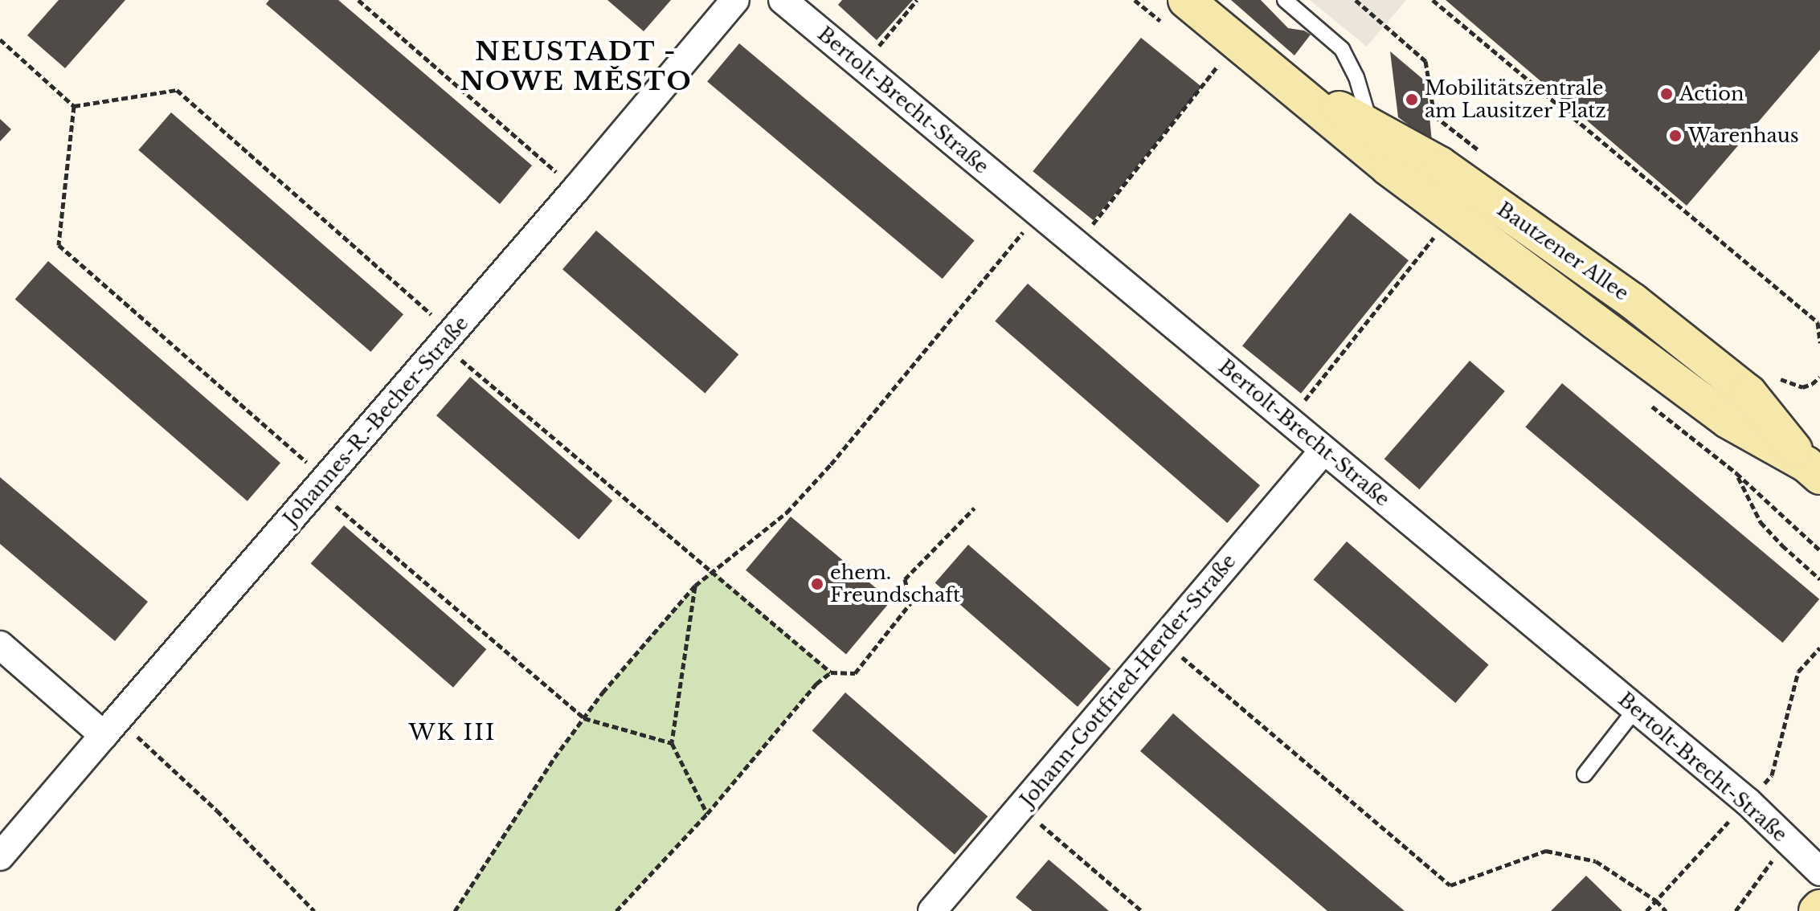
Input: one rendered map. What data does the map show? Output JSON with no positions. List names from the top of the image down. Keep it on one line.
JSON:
{"streets":{"street":["Bertolt-Brecht-Straße","Bautzener Allee","Johannes-R.-Becher-Straße","Johann-Gottfried-Herder-Straße"]},"crossings":[["Bertolt-Brecht-Straße","Johann-Gottfried-Herder-Straße"]],"districts":["NEUSTADT - NOWE MĚSTO","WK III"],"places":["Action","Mobilitätszentrale am Lausitzer Platz","Warenhaus","ehem. Freundschaft"]}
